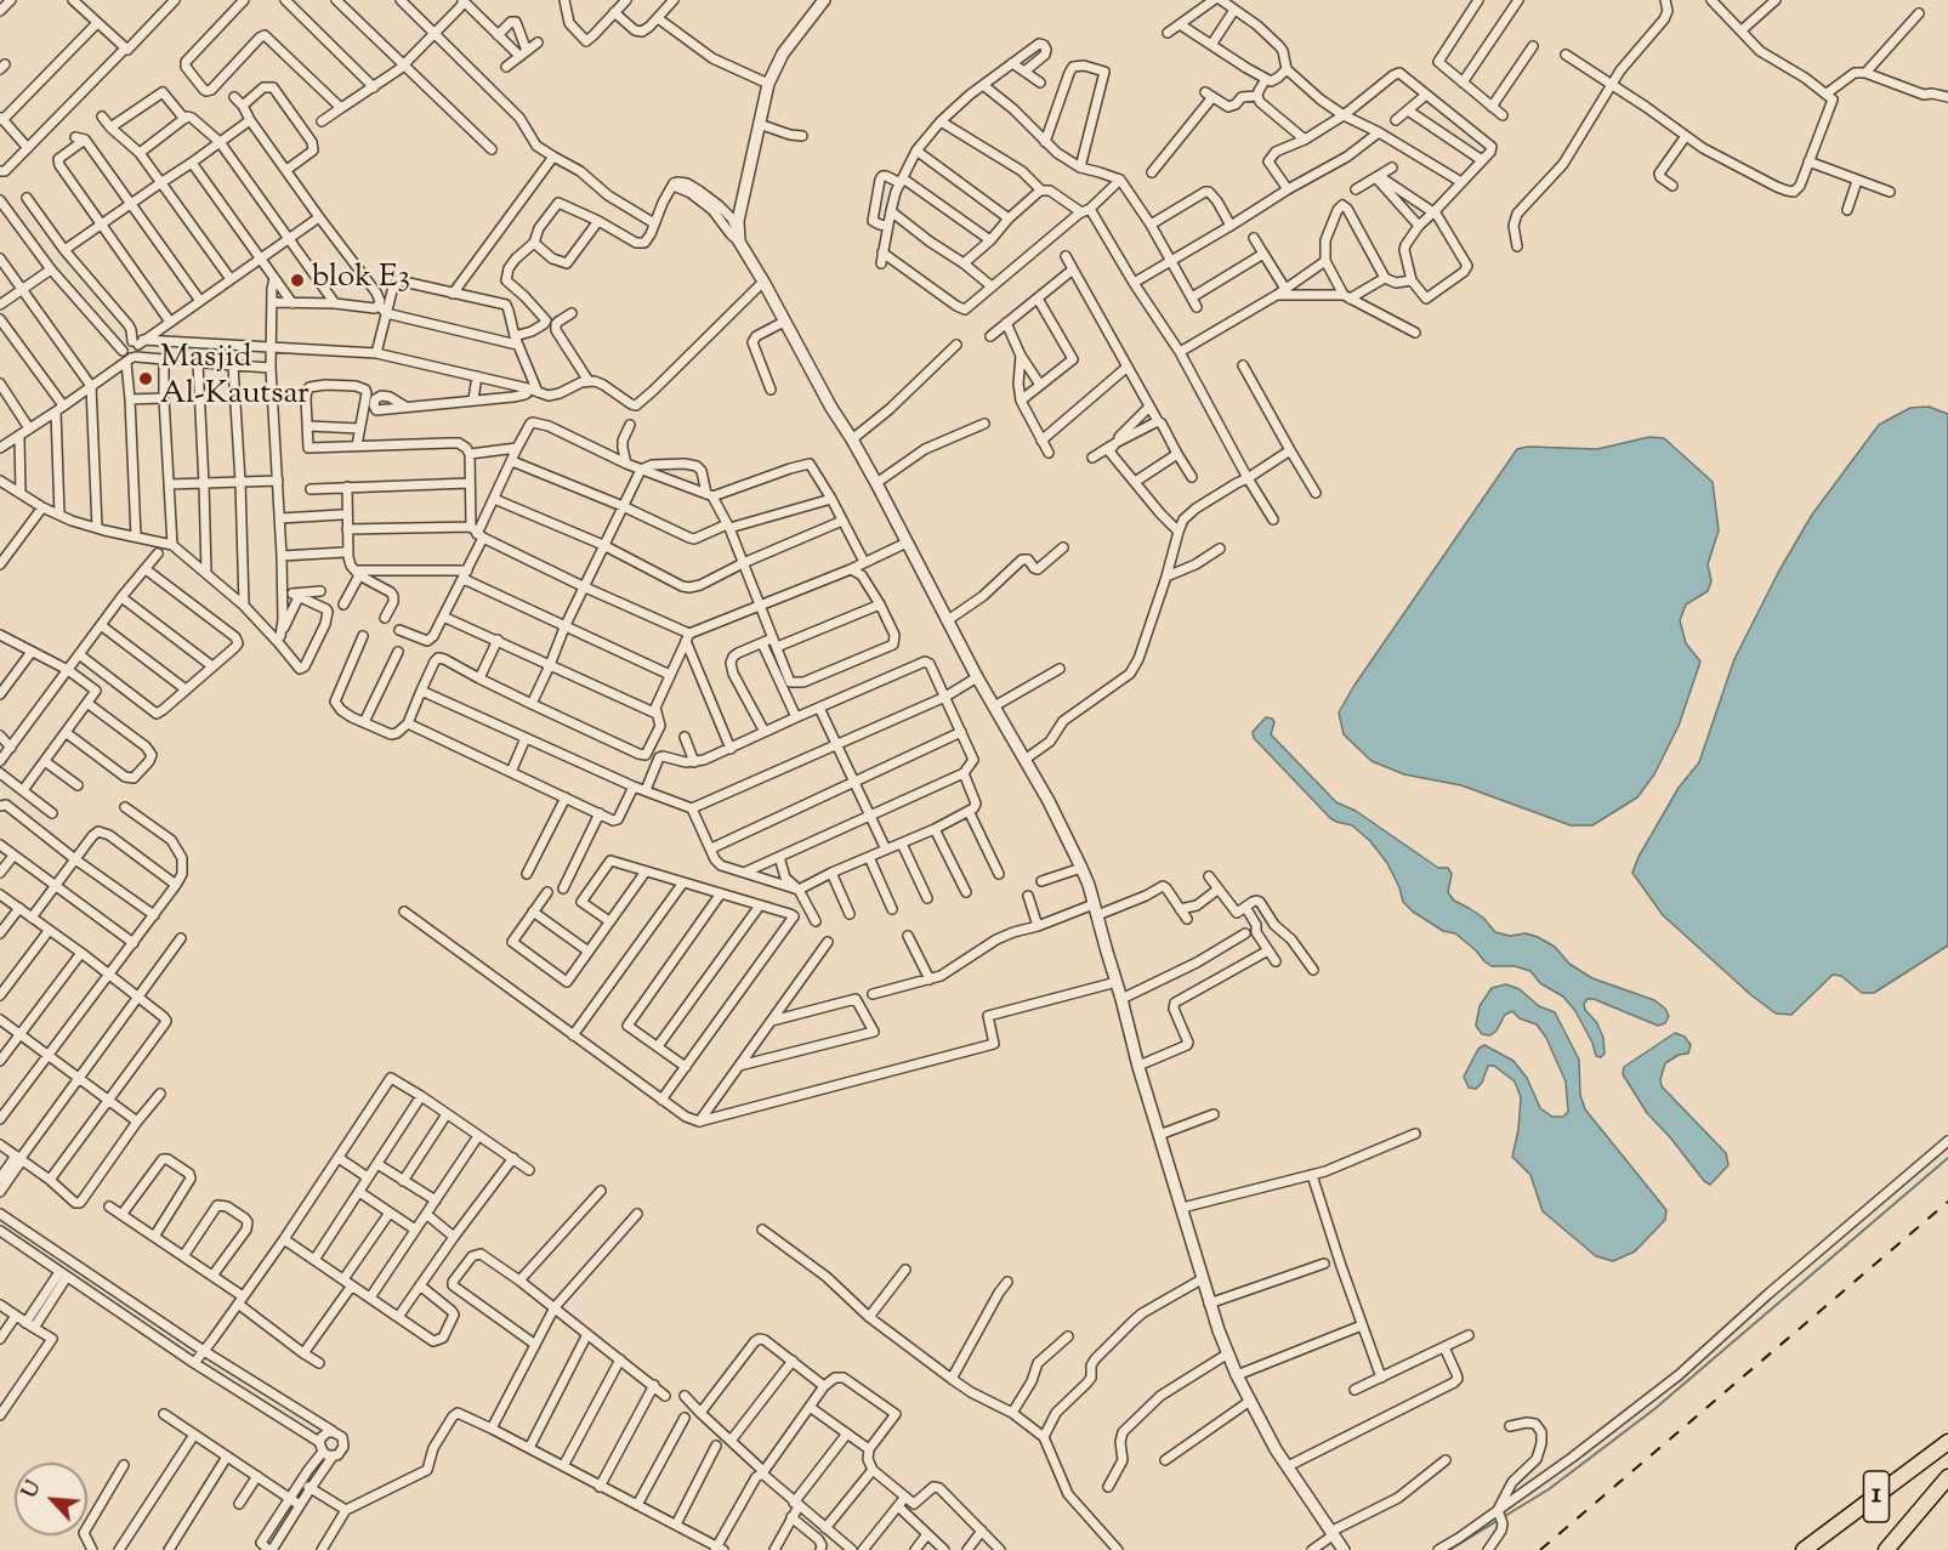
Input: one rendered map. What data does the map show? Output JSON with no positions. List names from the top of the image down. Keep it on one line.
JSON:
{"streets":{"highway":["1"]},"places":["blok E3","Masjid Al-Kautsar"],"north":"top left"}
